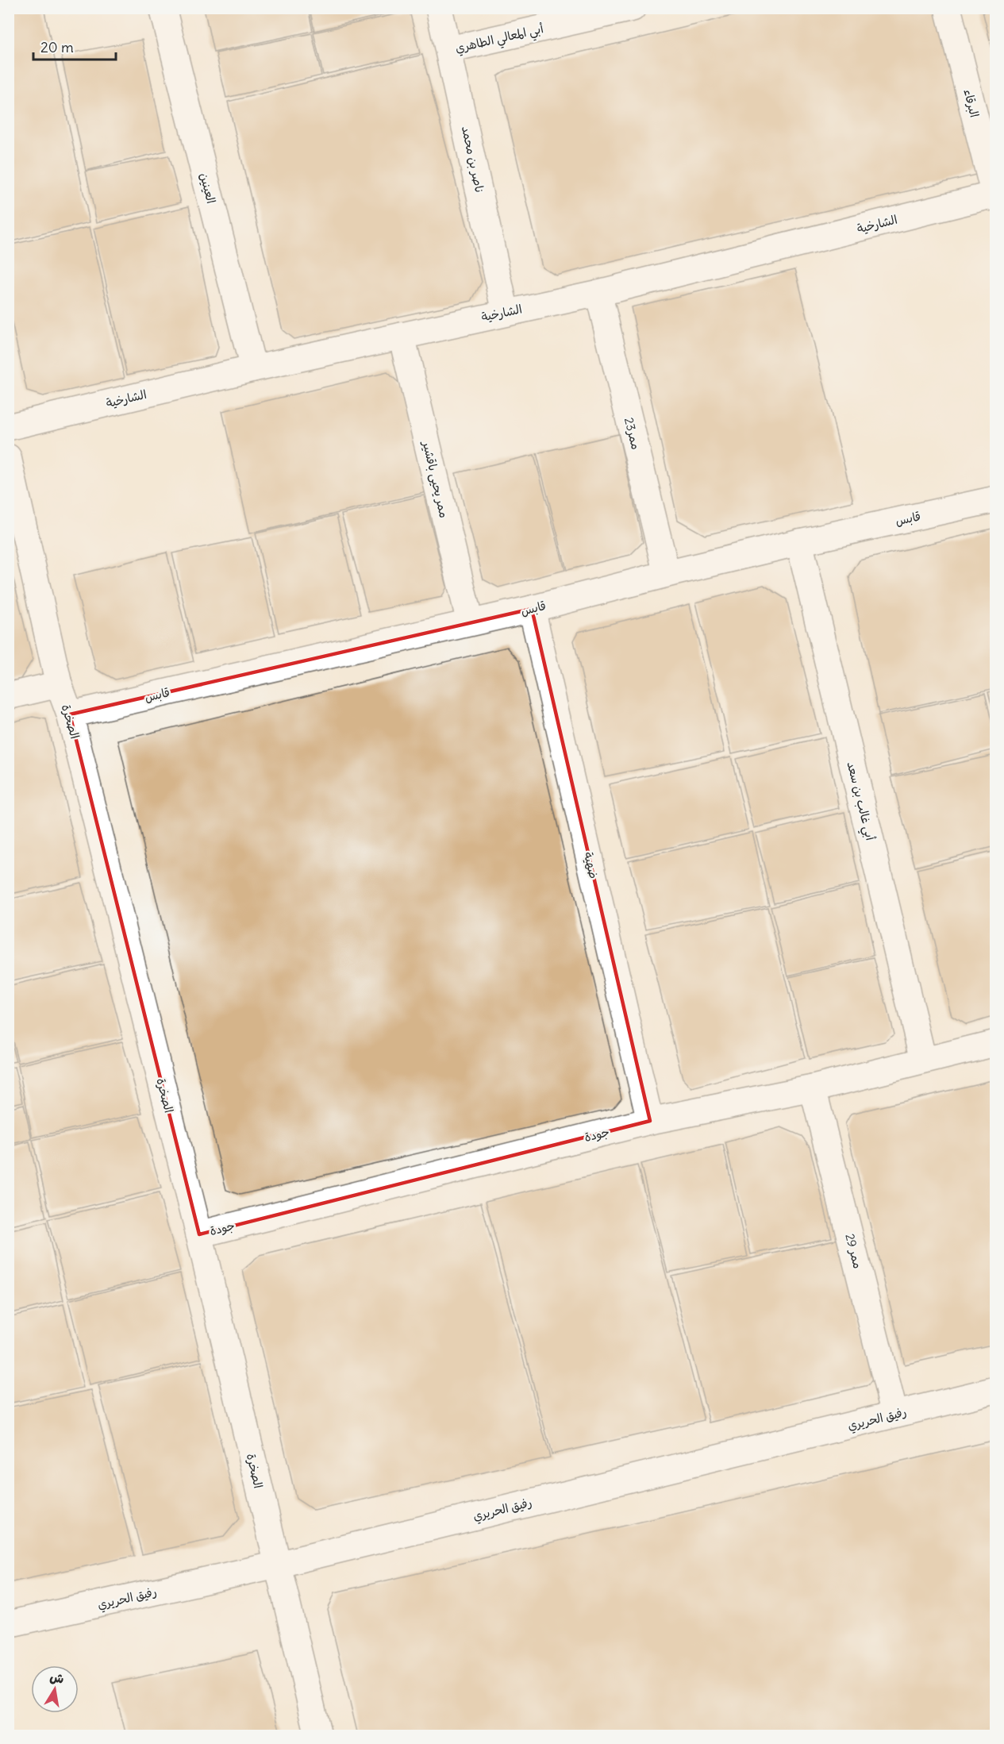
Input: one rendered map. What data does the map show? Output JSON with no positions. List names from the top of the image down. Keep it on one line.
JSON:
{"streets":{"street":["أبي المعالي الطاهري","البرقاء","ناصر بن محمد","العينين","الشارخية","ممر23","ممر يحيى باقشير","قابس","الصخرة","أبي غالب بن سعد","ضهية","جودة","ممر 29","رفيق الحريري"]},"crossings":[["أبي المعالي الطاهري","ناصر بن محمد"],["البرقاء","الشارخية"],["ناصر بن محمد","الشارخية"],["العينين","الشارخية"],["الشارخية","ممر23"],["الشارخية","ممر يحيى باقشير"],["ممر23","قابس"],["ممر يحيى باقشير","قابس"],["قابس","الصخرة"],["قابس","أبي غالب بن سعد"],["قابس","ضهية"],["الصخرة","جودة"],["الصخرة","رفيق الحريري"],["أبي غالب بن سعد","جودة"],["ضهية","جودة"],["جودة","ممر 29"],["ممر 29","رفيق الحريري"]],"scale_bar":"20 m","north":"top"}
